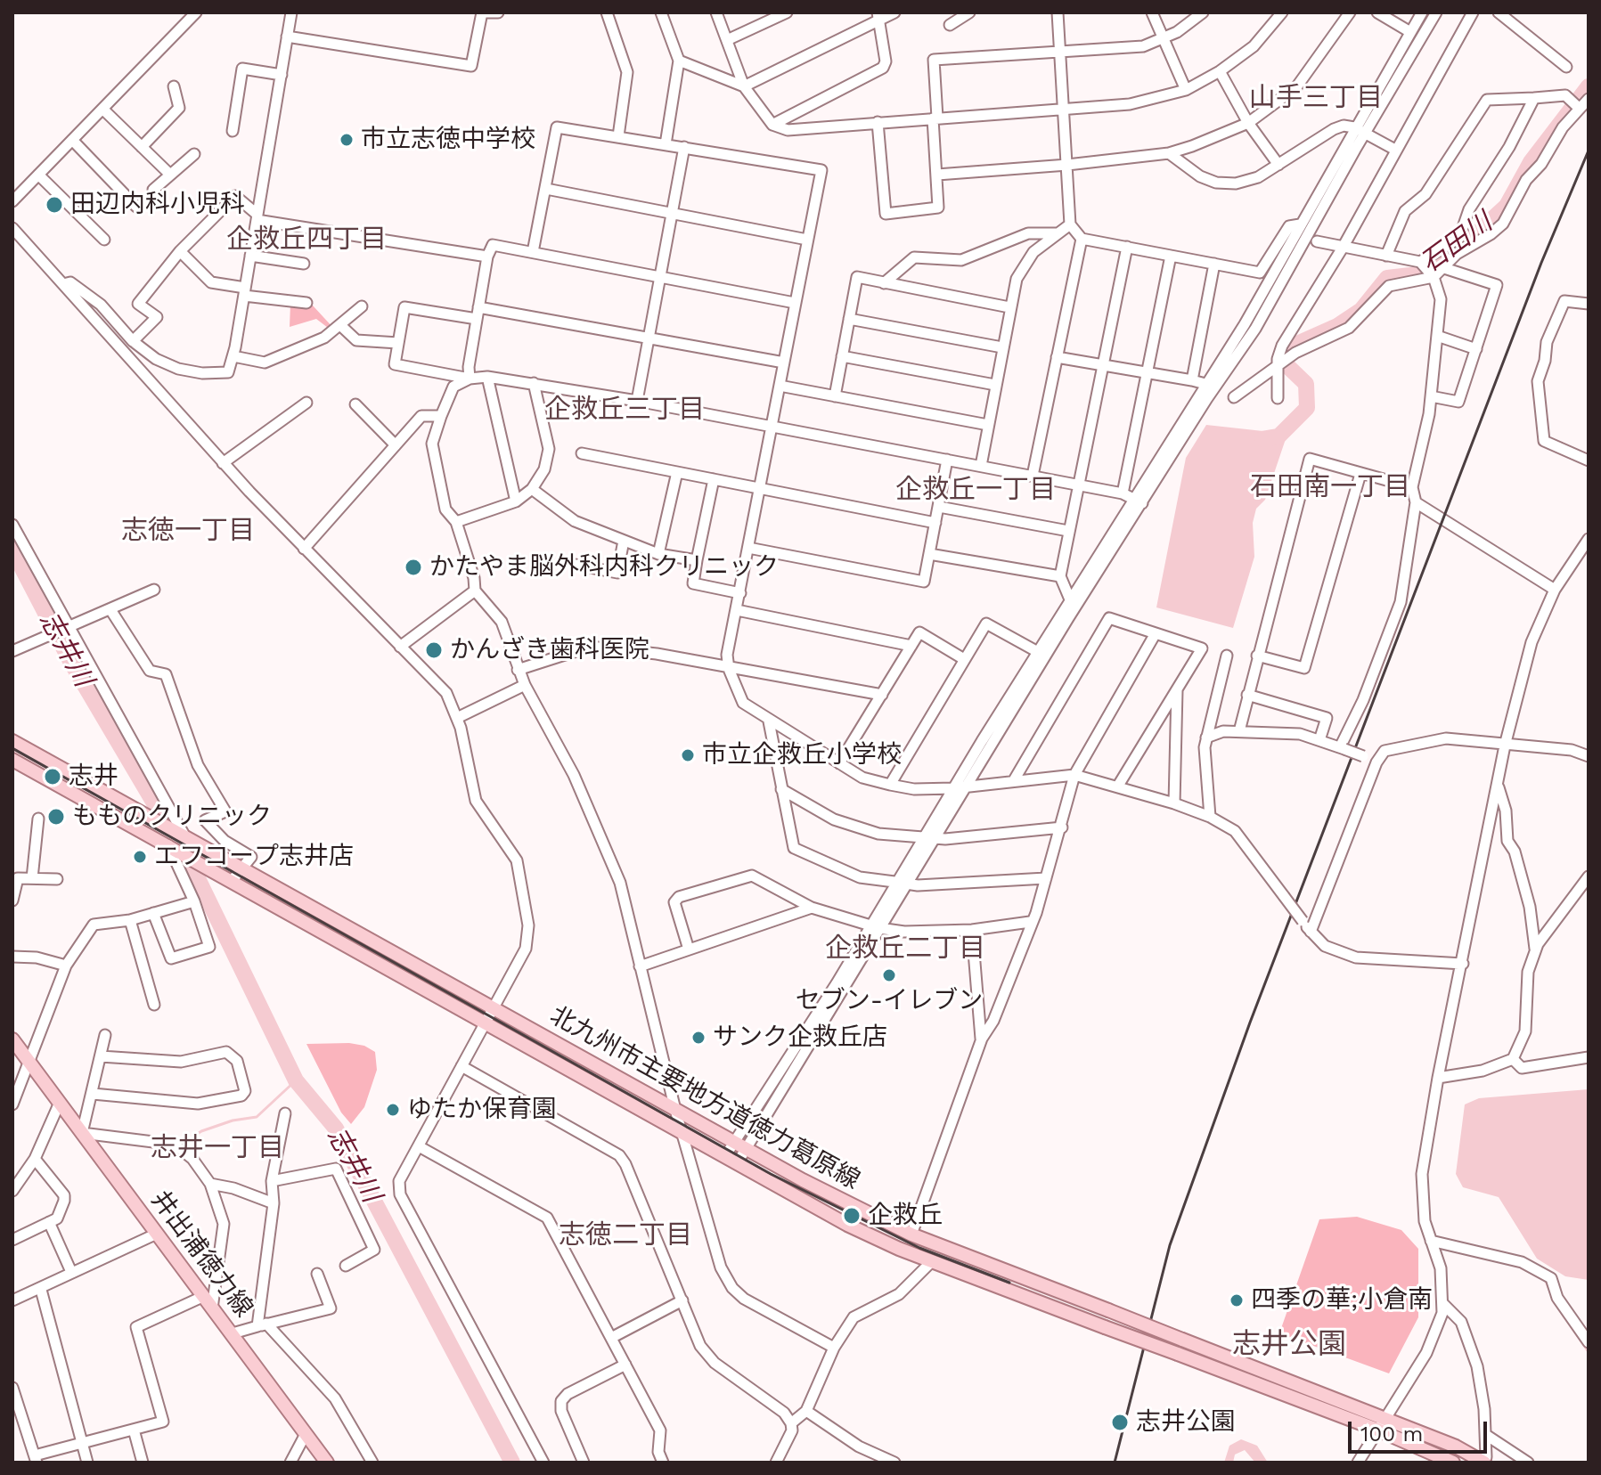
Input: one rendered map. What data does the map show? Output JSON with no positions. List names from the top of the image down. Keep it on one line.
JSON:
{"streets":{"main road":["北九州市主要地方道徳力葛原線","井出浦徳力線"]},"districts":["山手三丁目","企救丘四丁目","企救丘三丁目","石田南一丁目","企救丘一丁目","志徳一丁目","企救丘二丁目","志井一丁目","志徳二丁目","志井公園"],"water":["石田川","志井川"],"places":["市立志徳中学校","田辺内科小児科","かたやま脳外科内科クリニック","かんざき歯科医院","市立企救丘小学校","志井","もものクリニック","エフコープ志井店","セブン-イレブン","サンク企救丘店","ゆたか保育園","企救丘","四季の華;小倉南","志井公園"],"scale_bar":"100 m"}
